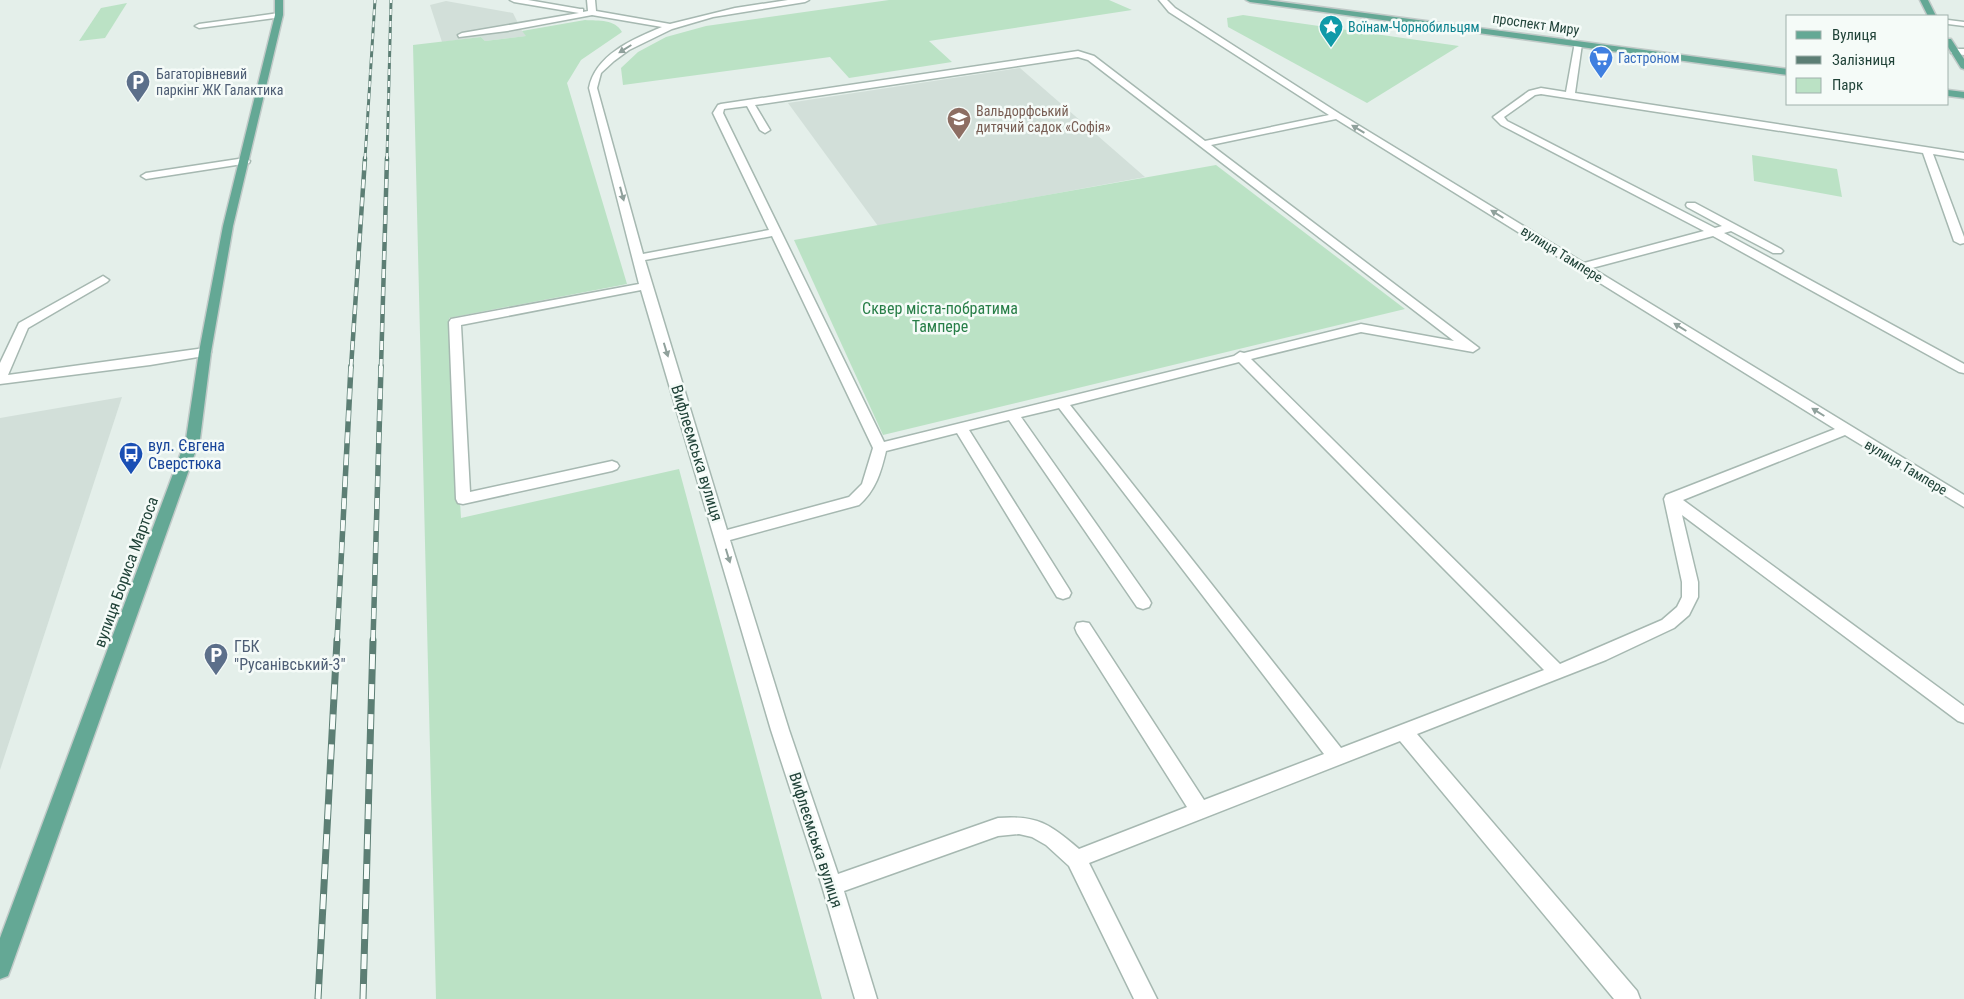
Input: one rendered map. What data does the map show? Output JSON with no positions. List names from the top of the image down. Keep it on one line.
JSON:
{"streets":{"main road":["проспект Миру","вулиця Бориса Мартоса"],"street":["вулиця Тампере","Вифлеємська вулиця"]},"one_way":["вулиця Тампере","Вифлеємська вулиця"],"parks":["Сквер міста-побратима Тампере"],"places":{"place":["Воїнам-Чорнобильцям"],"supermarket":["Гастроном"],"parking":["Багаторівневий паркінг ЖК Галактика","ГБК \"Русанівський-3\""],"school or university":["Вальдорфський дитячий садок «Софія»"],"bus stop":["вул. Євгена Сверстюка"]},"legend":["Вулиця","Залізниця","Парк"]}
